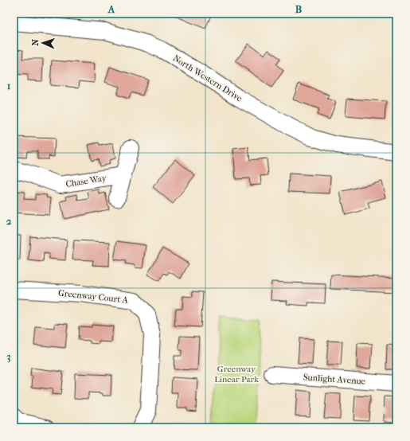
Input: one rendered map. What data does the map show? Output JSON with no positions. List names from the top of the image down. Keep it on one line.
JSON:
{"streets":{"street":["North Western Drive","Chase Way","Greenway Court A","Sunlight Avenue"]},"parks":["Greenway Linear Park"],"north":"left","grid":{"columns":["A","B"],"rows":["1","2","3"]}}
